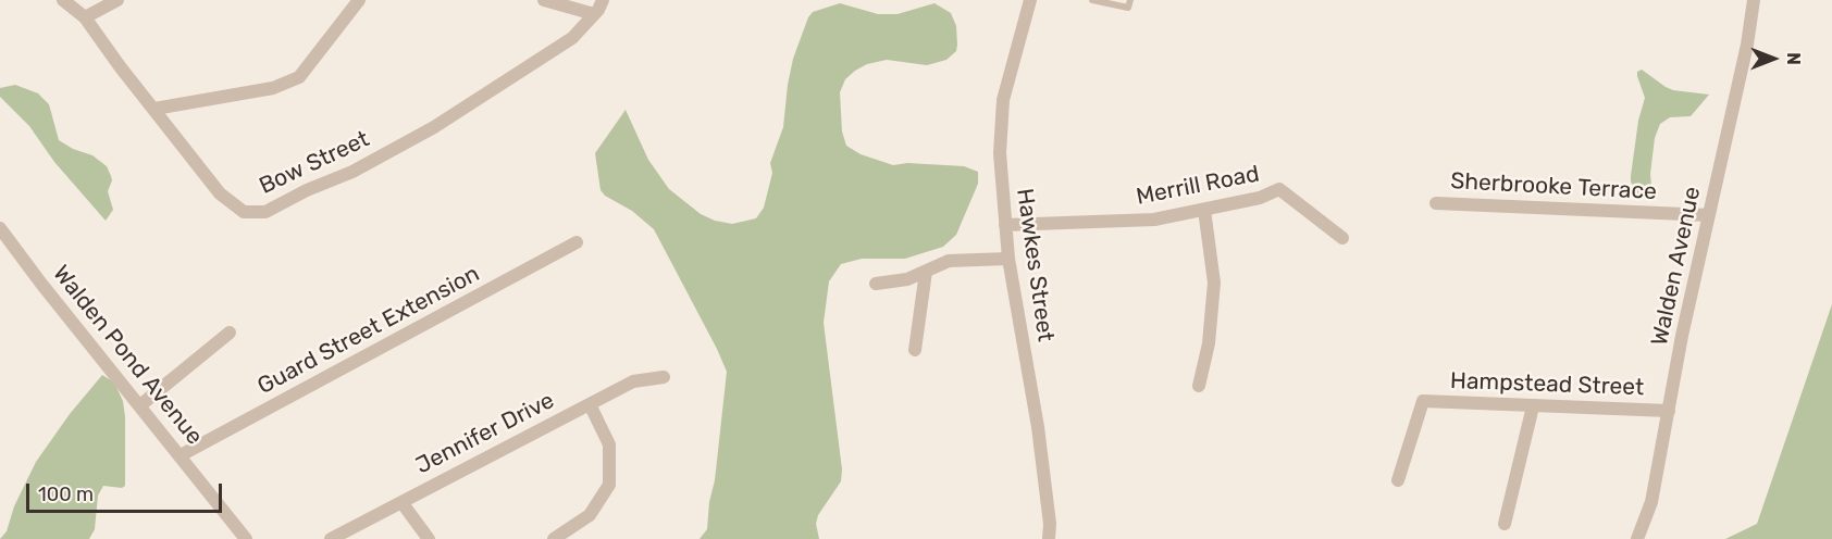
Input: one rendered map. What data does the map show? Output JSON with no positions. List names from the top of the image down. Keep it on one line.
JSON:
{"streets":{"street":["Bow Street","Merrill Road","Sherbrooke Terrace","Hawkes Street","Walden Avenue","Guard Street Extension","Walden Pond Avenue","Hampstead Street","Jennifer Drive"]},"crossings":[["Merrill Road","Hawkes Street"],["Sherbrooke Terrace","Walden Avenue"],["Walden Avenue","Hampstead Street"],["Guard Street Extension","Walden Pond Avenue"]],"scale_bar":"100 m","north":"right"}
